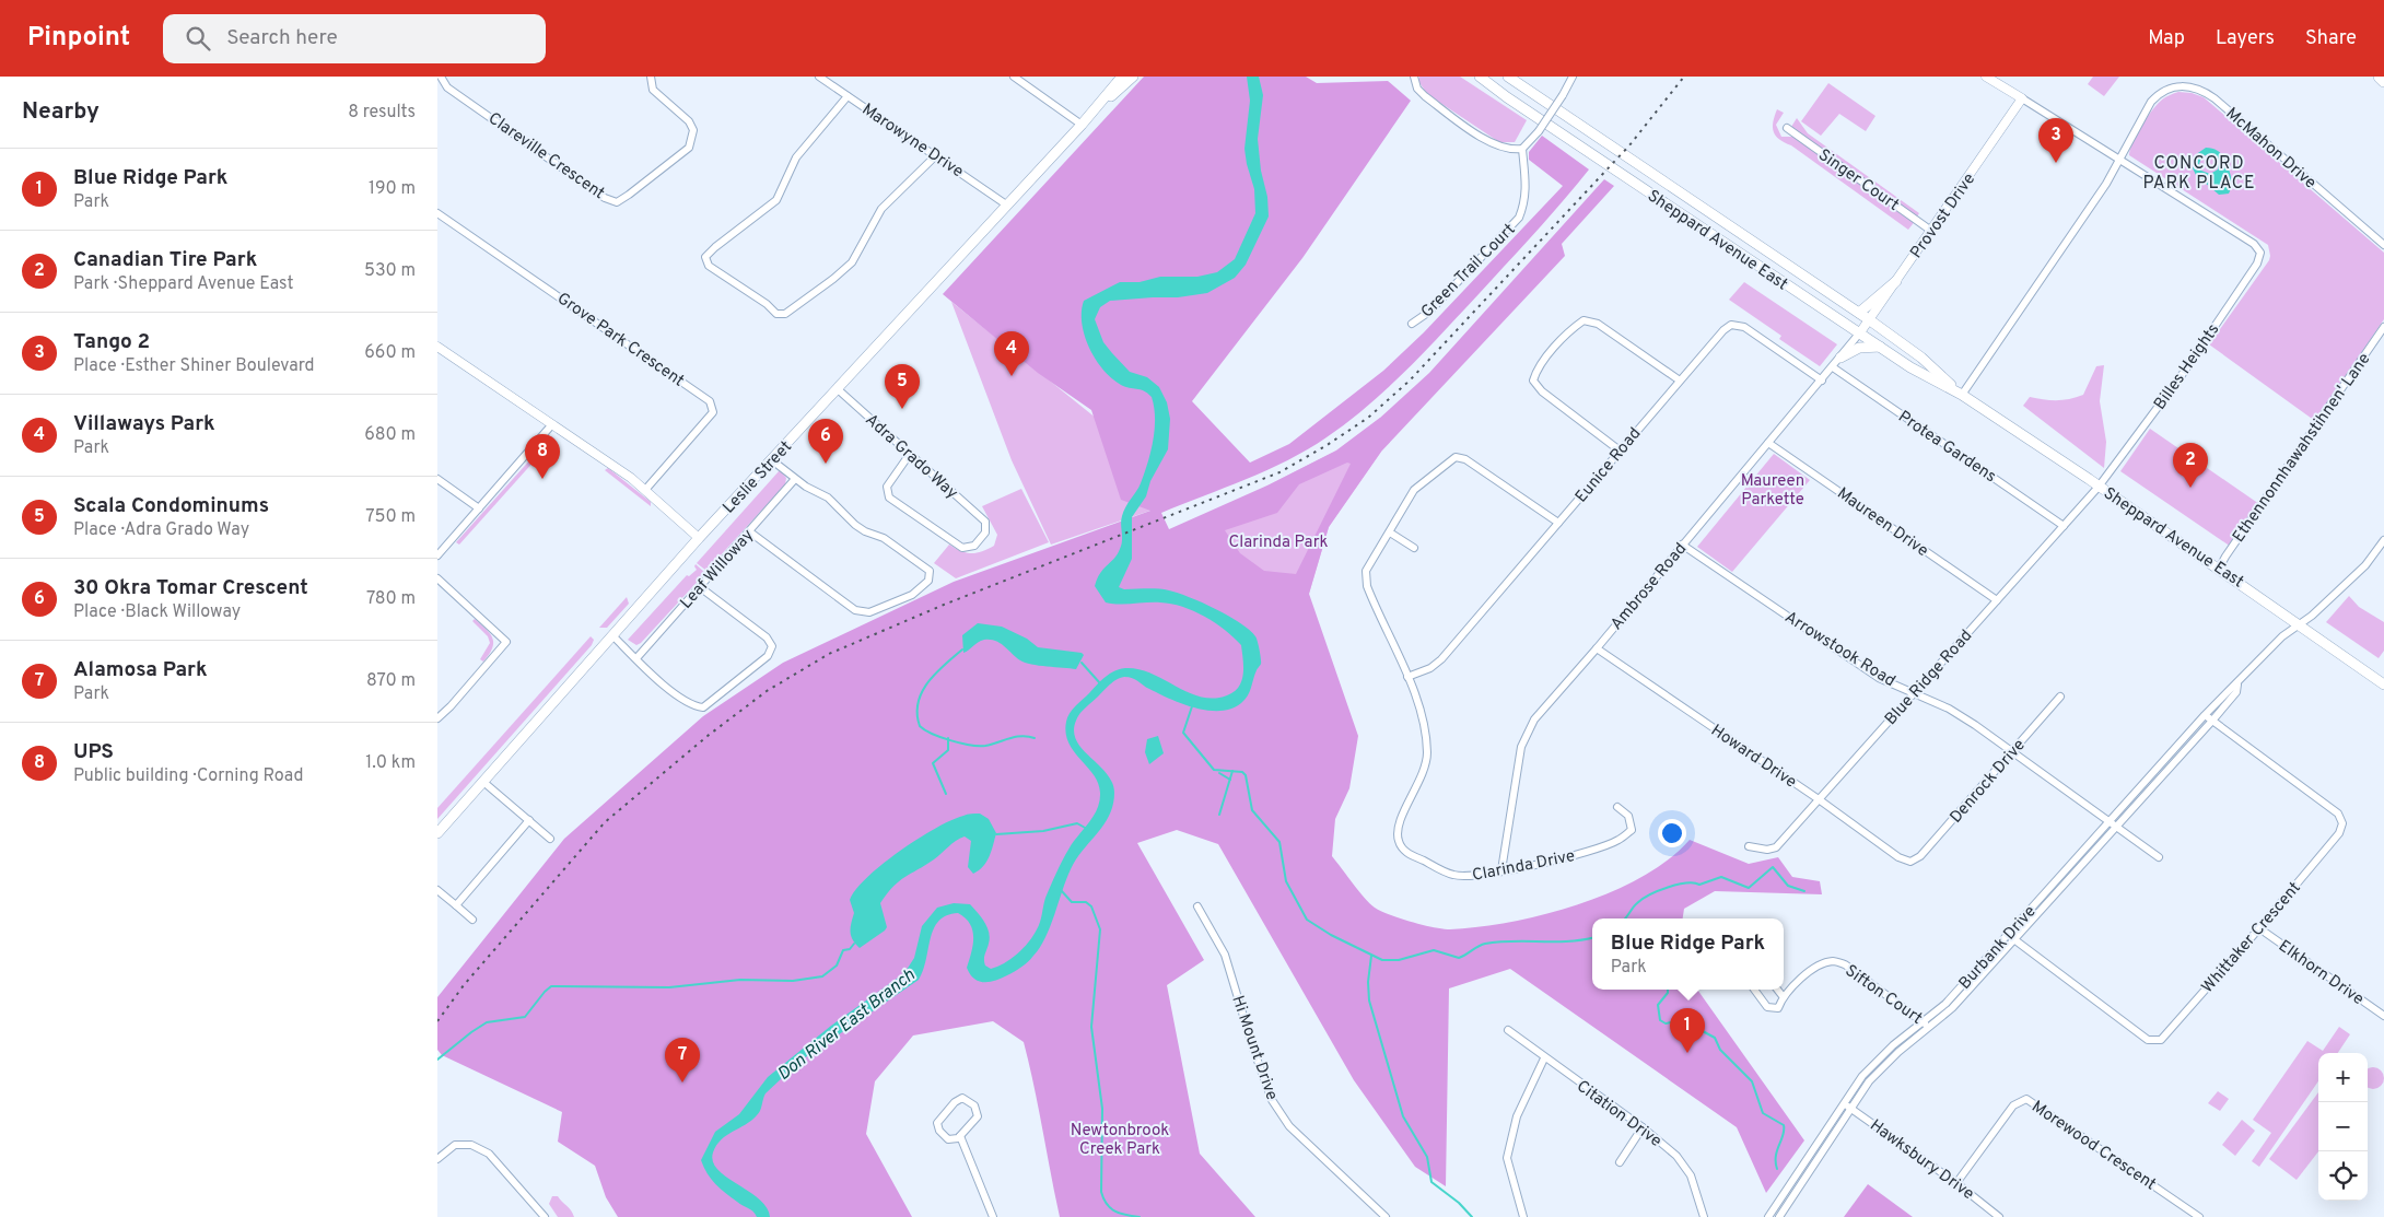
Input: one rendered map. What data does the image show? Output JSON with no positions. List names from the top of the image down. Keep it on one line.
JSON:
{"streets":{"main road":["Sheppard Avenue East","Leslie Street"],"street":["Marowyne Drive","McMahon Drive","Clareville Crescent","Singer Court","Provost Drive","Green Trail Court","Grove Park Crescent","Billes Heights","Protea Gardens","Ethennonnhawahstihnen' Lane","Adra Grado Way","Eunice Road","Maureen Drive","Leaf Willoway","Ambrose Road","Arrowstook Road","Blue Ridge Road","Howard Drive","Denrock Drive","Clarinda Drive","Whittaker Crescent","Burbank Drive","Elkhorn Drive","Sifton Court","Hi Mount Drive","Citation Drive","Morewood Crescent","Hawksbury Drive"]},"crossings":[["Marowyne Drive","Leslie Street"],["McMahon Drive","Sheppard Avenue East"],["McMahon Drive","Billes Heights"],["Singer Court","Provost Drive"],["Provost Drive","Sheppard Avenue East"],["Provost Drive","Ambrose Road"],["Sheppard Avenue East","Billes Heights"],["Sheppard Avenue East","Ethennonnhawahstihnen' Lane"],["Sheppard Avenue East","Ambrose Road"],["Sheppard Avenue East","Blue Ridge Road"],["Sheppard Avenue East","Burbank Drive"],["Billes Heights","Blue Ridge Road"],["Protea Gardens","Ambrose Road"],["Protea Gardens","Blue Ridge Road"],["Adra Grado Way","Leslie Street"],["Eunice Road","Ambrose Road"],["Eunice Road","Clarinda Drive"],["Maureen Drive","Ambrose Road"],["Maureen Drive","Blue Ridge Road"],["Ambrose Road","Arrowstook Road"],["Ambrose Road","Howard Drive"],["Ambrose Road","Clarinda Drive"],["Arrowstook Road","Blue Ridge Road"],["Arrowstook Road","Denrock Drive"],["Arrowstook Road","Burbank Drive"],["Blue Ridge Road","Howard Drive"],["Howard Drive","Denrock Drive"],["Whittaker Crescent","Burbank Drive"],["Whittaker Crescent","Elkhorn Drive"],["Burbank Drive","Sifton Court"],["Burbank Drive","Hawksbury Drive"],["Morewood Crescent","Hawksbury Drive"]],"districts":["CONCORD PARK PLACE"],"water":["Don River East Branch"],"parks":["Maureen Parkette","Clarinda Park","Newtonbrook Creek Park"],"page":{"header":"Pinpoint","search":"Search here","nav":["Map","Layers","Share"],"heading":["Nearby","8 results"],"pins":["3","4","5","6","8","2","1","7"],"list":[{"mark":"1","name":"Blue Ridge Park","note":"Park","value":"190 m"},{"mark":"2","name":"Canadian Tire Park","note":"Park · Sheppard Avenue East","value":"530 m"},{"mark":"3","name":"Tango 2","note":"Place · Esther Shiner Boulevard","value":"660 m"},{"mark":"4","name":"Villaways Park","note":"Park","value":"680 m"},{"mark":"5","name":"Scala Condominums","note":"Place · Adra Grado Way","value":"750 m"},{"mark":"6","name":"30 Okra Tomar Crescent","note":"Place · Black Willoway","value":"780 m"},{"mark":"7","name":"Alamosa Park","note":"Park","value":"870 m"},{"mark":"8","name":"UPS","note":"Public building · Corning Road","value":"1.0 km"}],"popup":["Blue Ridge Park","Park"],"map_buttons":["+","−"]}}
